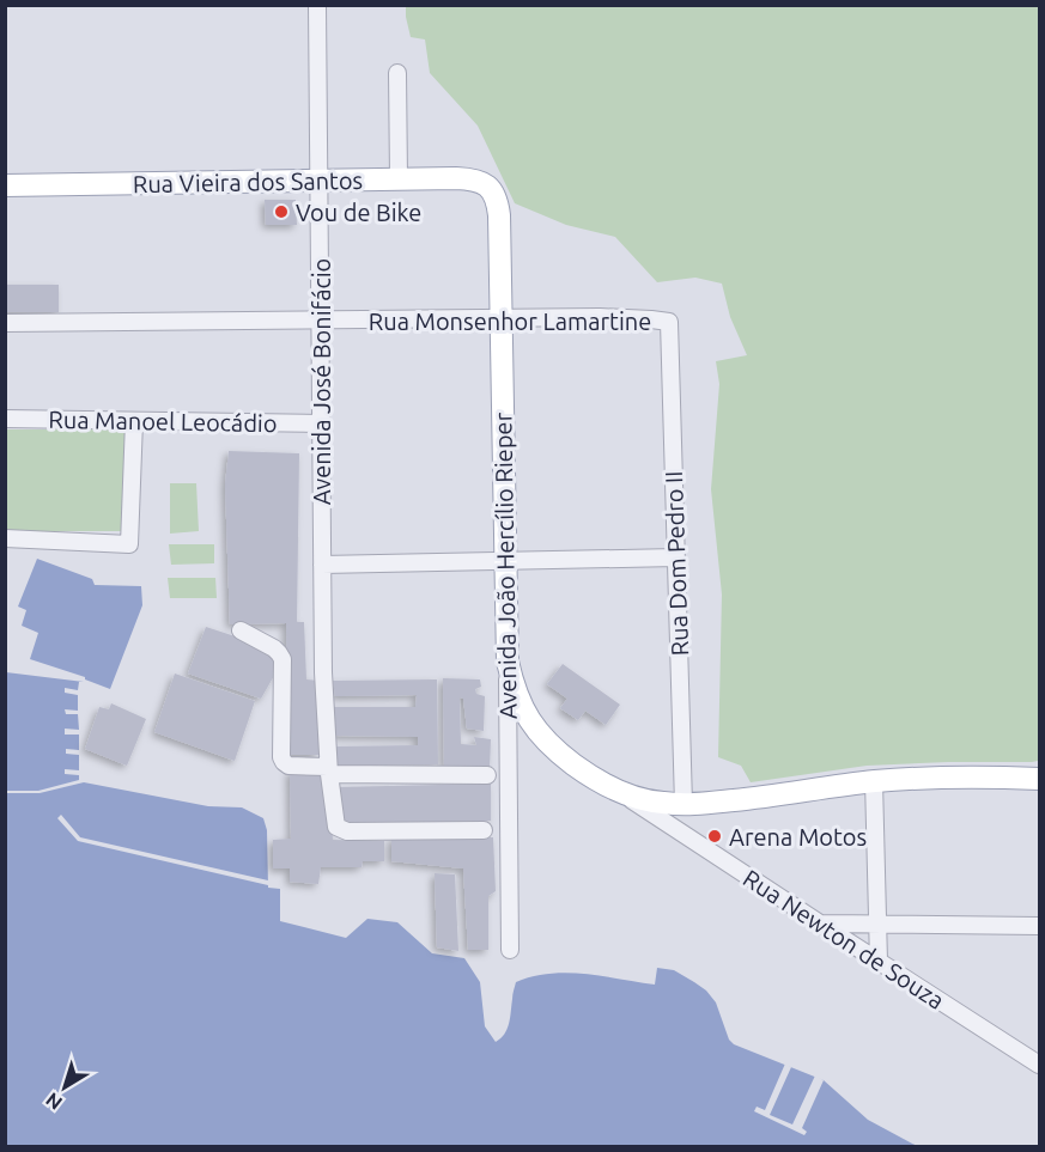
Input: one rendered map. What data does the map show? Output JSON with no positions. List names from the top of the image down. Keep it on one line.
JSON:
{"streets":{"main road":["Rua Vieira dos Santos","Avenida João Hercílio Rieper","Rua Newton de Souza"],"street":["Rua Monsenhor Lamartine","Avenida José Bonifácio","Rua Manoel Leocádio","Rua Dom Pedro II"]},"crossings":[["Rua Vieira dos Santos","Avenida José Bonifácio"],["Rua Vieira dos Santos","Avenida João Hercílio Rieper"],["Rua Monsenhor Lamartine","Avenida José Bonifácio"],["Rua Monsenhor Lamartine","Rua Dom Pedro II"],["Rua Monsenhor Lamartine","Avenida João Hercílio Rieper"],["Avenida José Bonifácio","Rua Manoel Leocádio"],["Avenida João Hercílio Rieper","Rua Newton de Souza"]],"places":["Vou de Bike","Arena Motos"],"north":"bottom left"}
